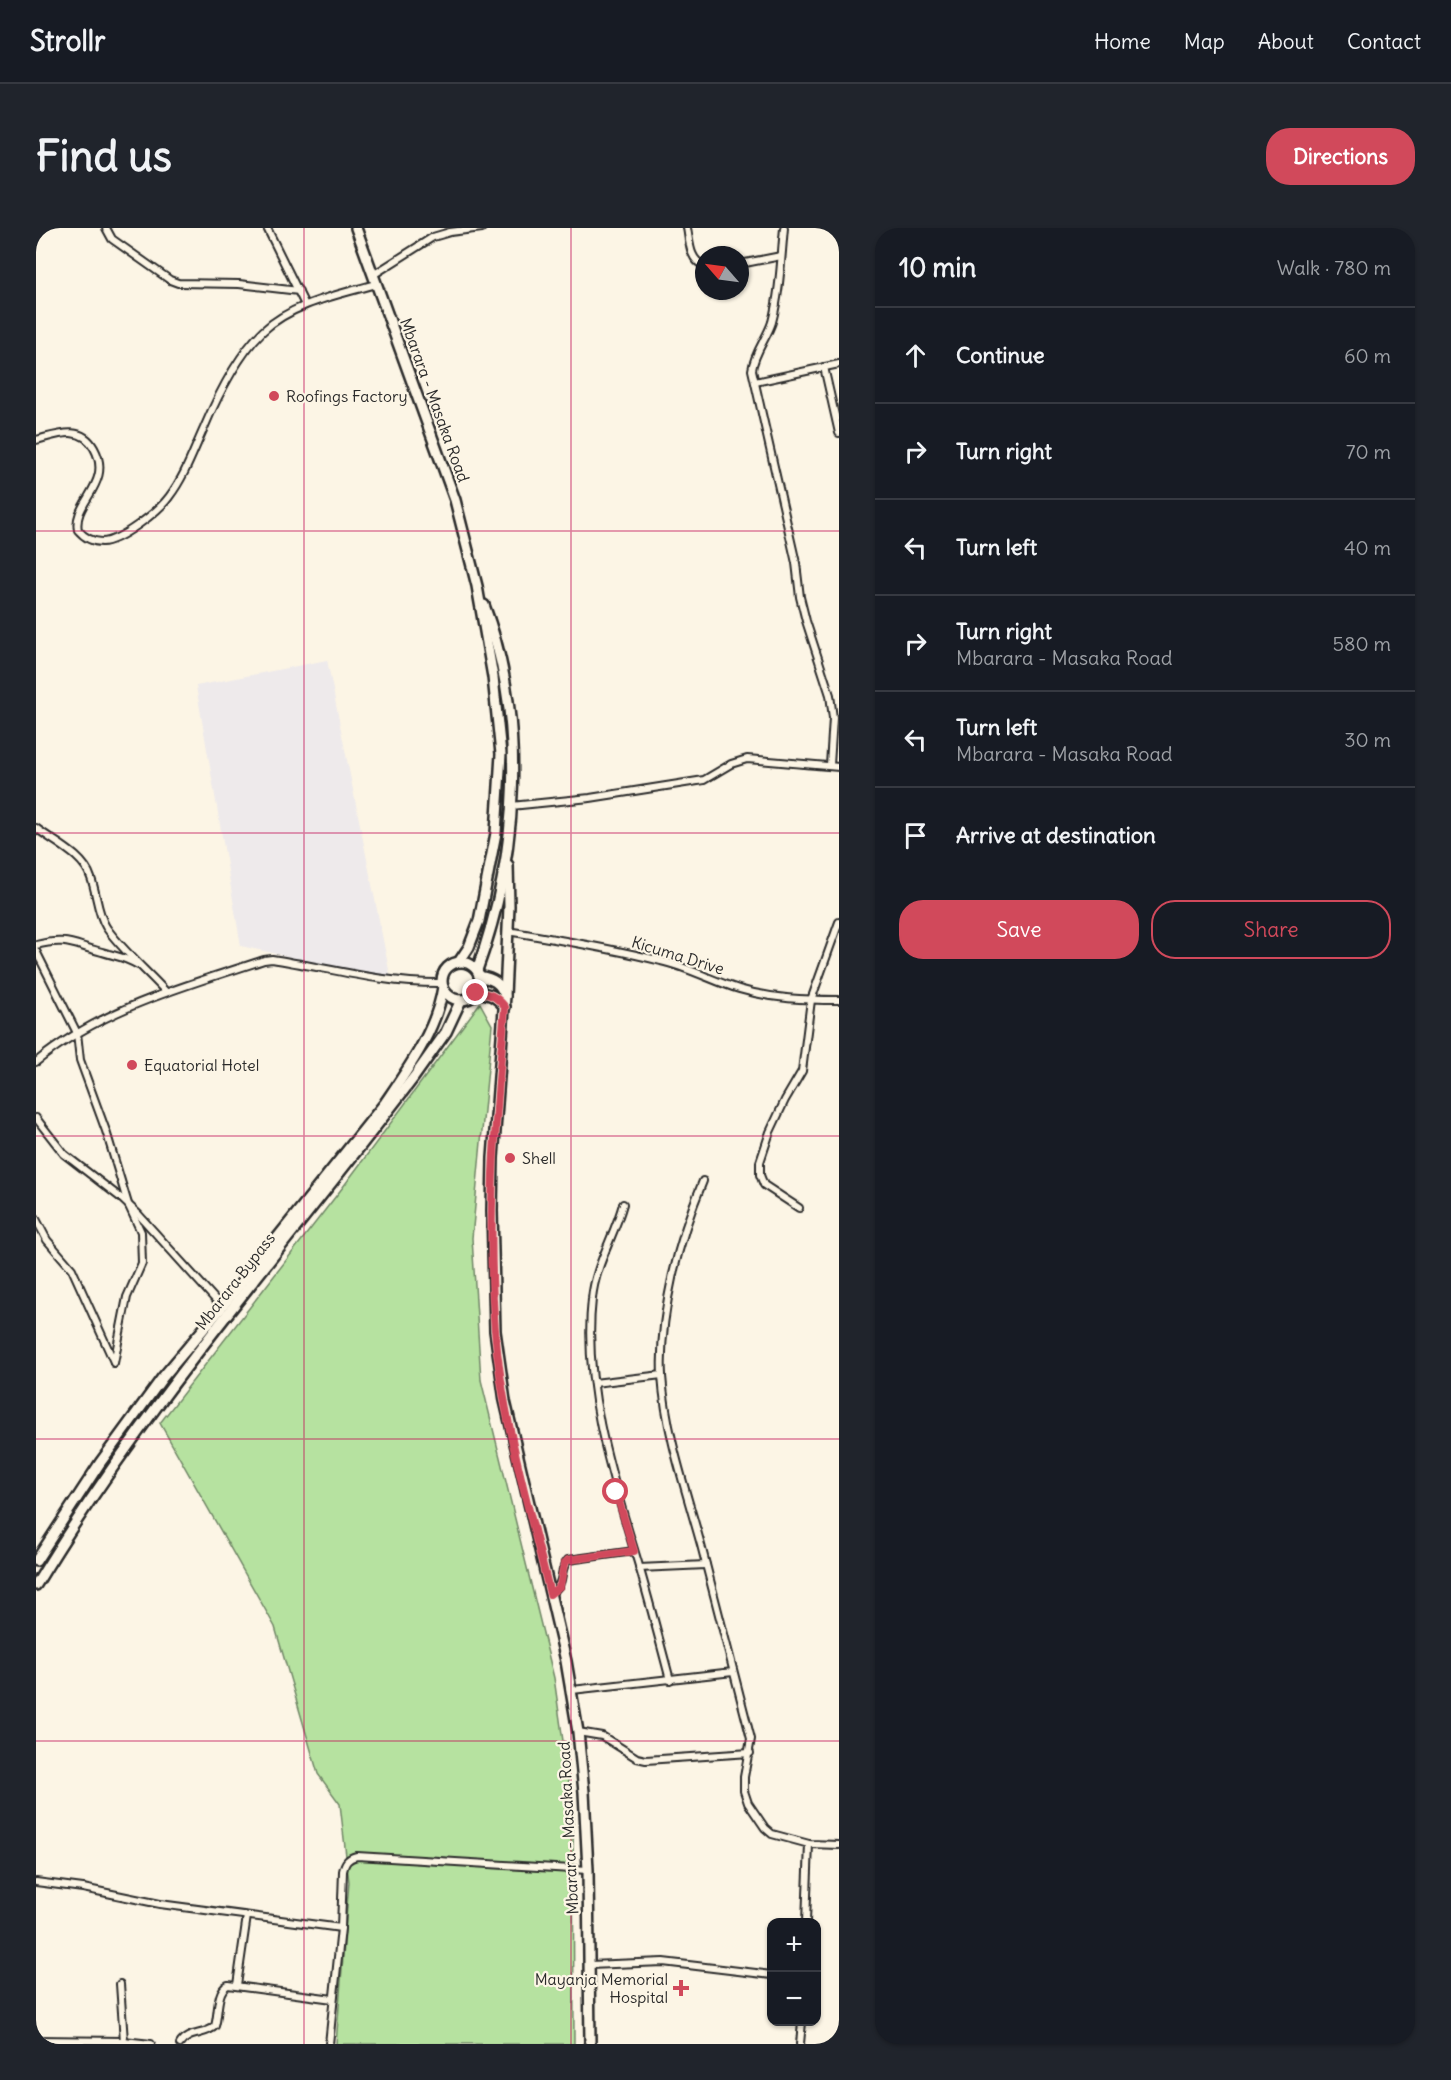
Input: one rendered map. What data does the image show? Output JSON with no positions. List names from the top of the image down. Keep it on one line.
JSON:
{"streets":{"main road":["Mbarara - Masaka Road","Mbarara Bypass"],"street":["Kicuma Drive"]},"crossings":[["Mbarara - Masaka Road","Kicuma Drive"],["Mbarara - Masaka Road","Mbarara Bypass"]],"places":{"other":["Roofings Factory","Equatorial Hotel","Shell"],"health":["Mayanja Memorial Hospital"]},"north":"top left","page":{"header":"Strollr","nav":["Home","Map","About","Contact"],"buttons":["Directions",["Save","Share"]],"title":"Find us","heading":["10 min","Walk · 780 m"],"list":[["Continue","60 m"],["Turn right","70 m"],["Turn left","40 m"],["Turn right","Mbarara - Masaka Road","580 m"],["Turn left","Mbarara - Masaka Road","30 m"],"Arrive at destination"],"map_buttons":["+","−"]}}
